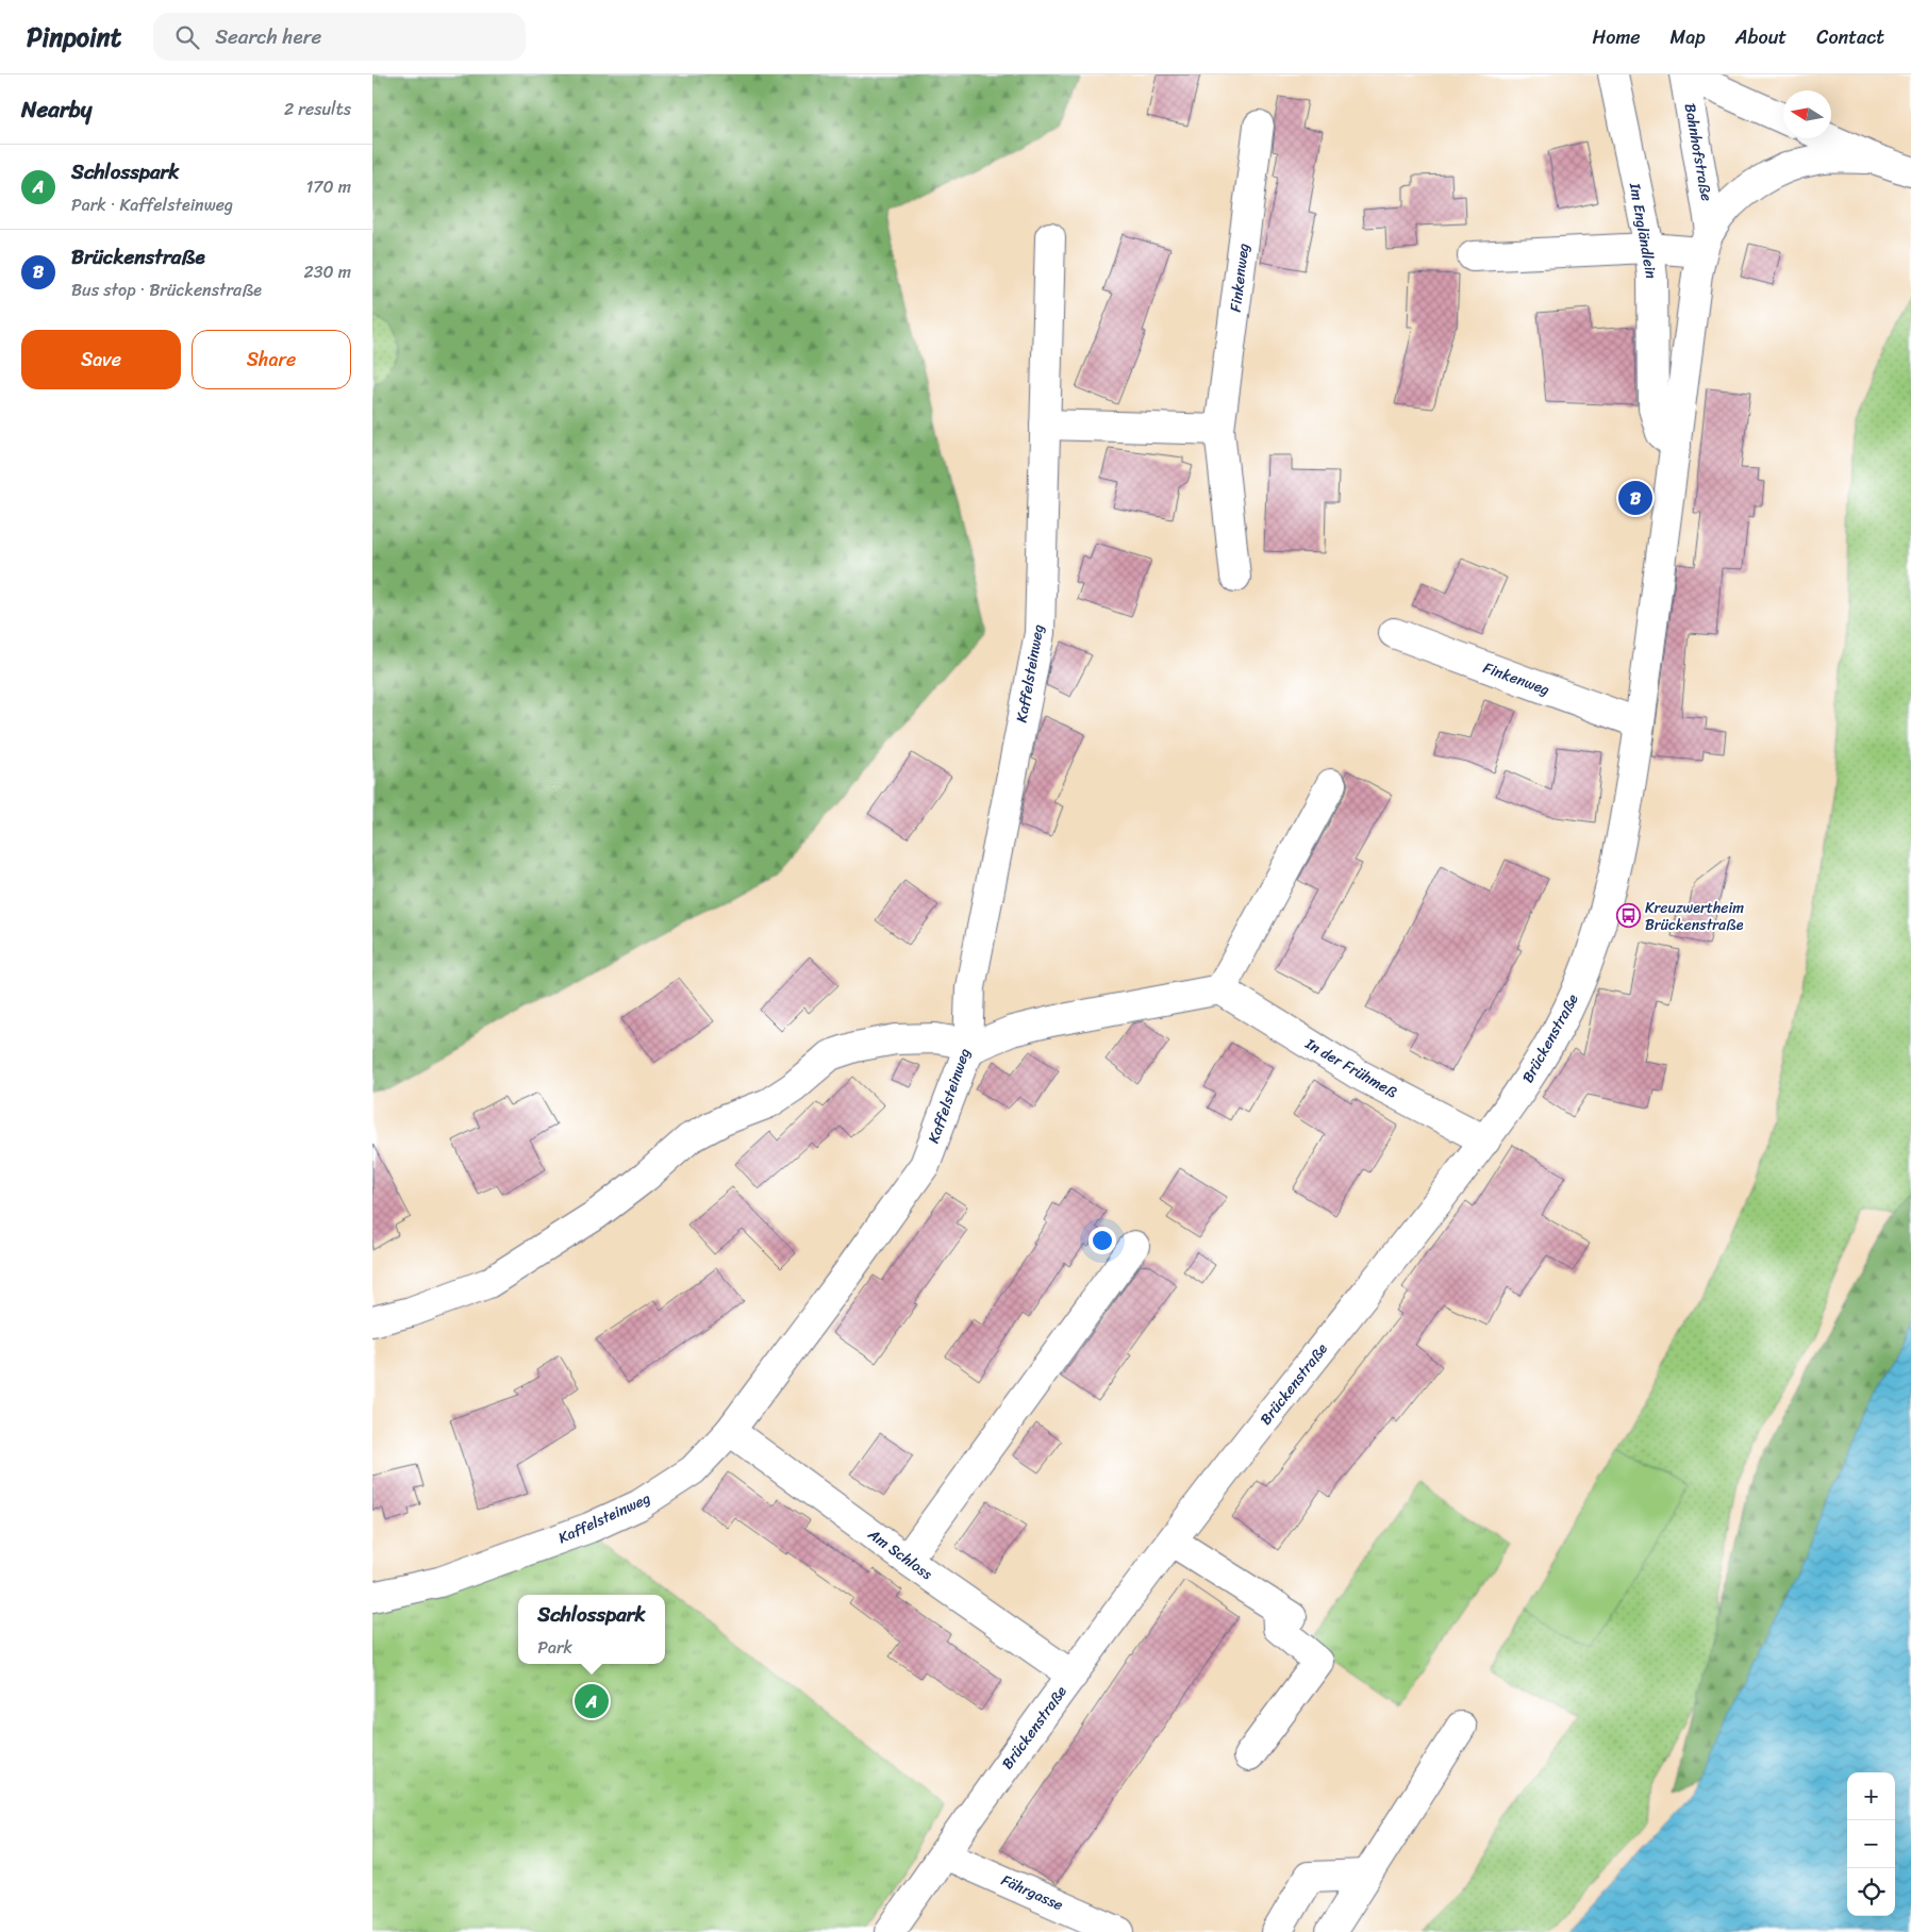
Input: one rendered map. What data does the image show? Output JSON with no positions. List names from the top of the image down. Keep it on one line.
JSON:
{"streets":{"street":["Bahnhofstraße","Im Engländlein","Finkenweg","Kaffelsteinweg","Brückenstraße","In der Frühmeß","Am Schloss","Fährgasse"]},"crossings":[["Bahnhofstraße","Brückenstraße"],["Im Engländlein","Brückenstraße"],["Finkenweg","Brückenstraße"],["Kaffelsteinweg","Am Schloss"],["Brückenstraße","In der Frühmeß"],["Brückenstraße","Am Schloss"],["Brückenstraße","Fährgasse"]],"places":{"bus stop":["Kreuzwertheim Brückenstraße"]},"north":"left","page":{"header":"Pinpoint","search":"Search here","nav":["Home","Map","About","Contact"],"heading":["Nearby","2 results"],"list":[{"mark":"A","name":"Schlosspark","note":"Park · Kaffelsteinweg","value":"170 m"},{"mark":"B","name":"Brückenstraße","note":"Bus stop · Brückenstraße","value":"230 m"}],"buttons":["Save","Share"],"pins":["B","A"],"popup":["Schlosspark","Park"],"map_buttons":["+","−"]}}
